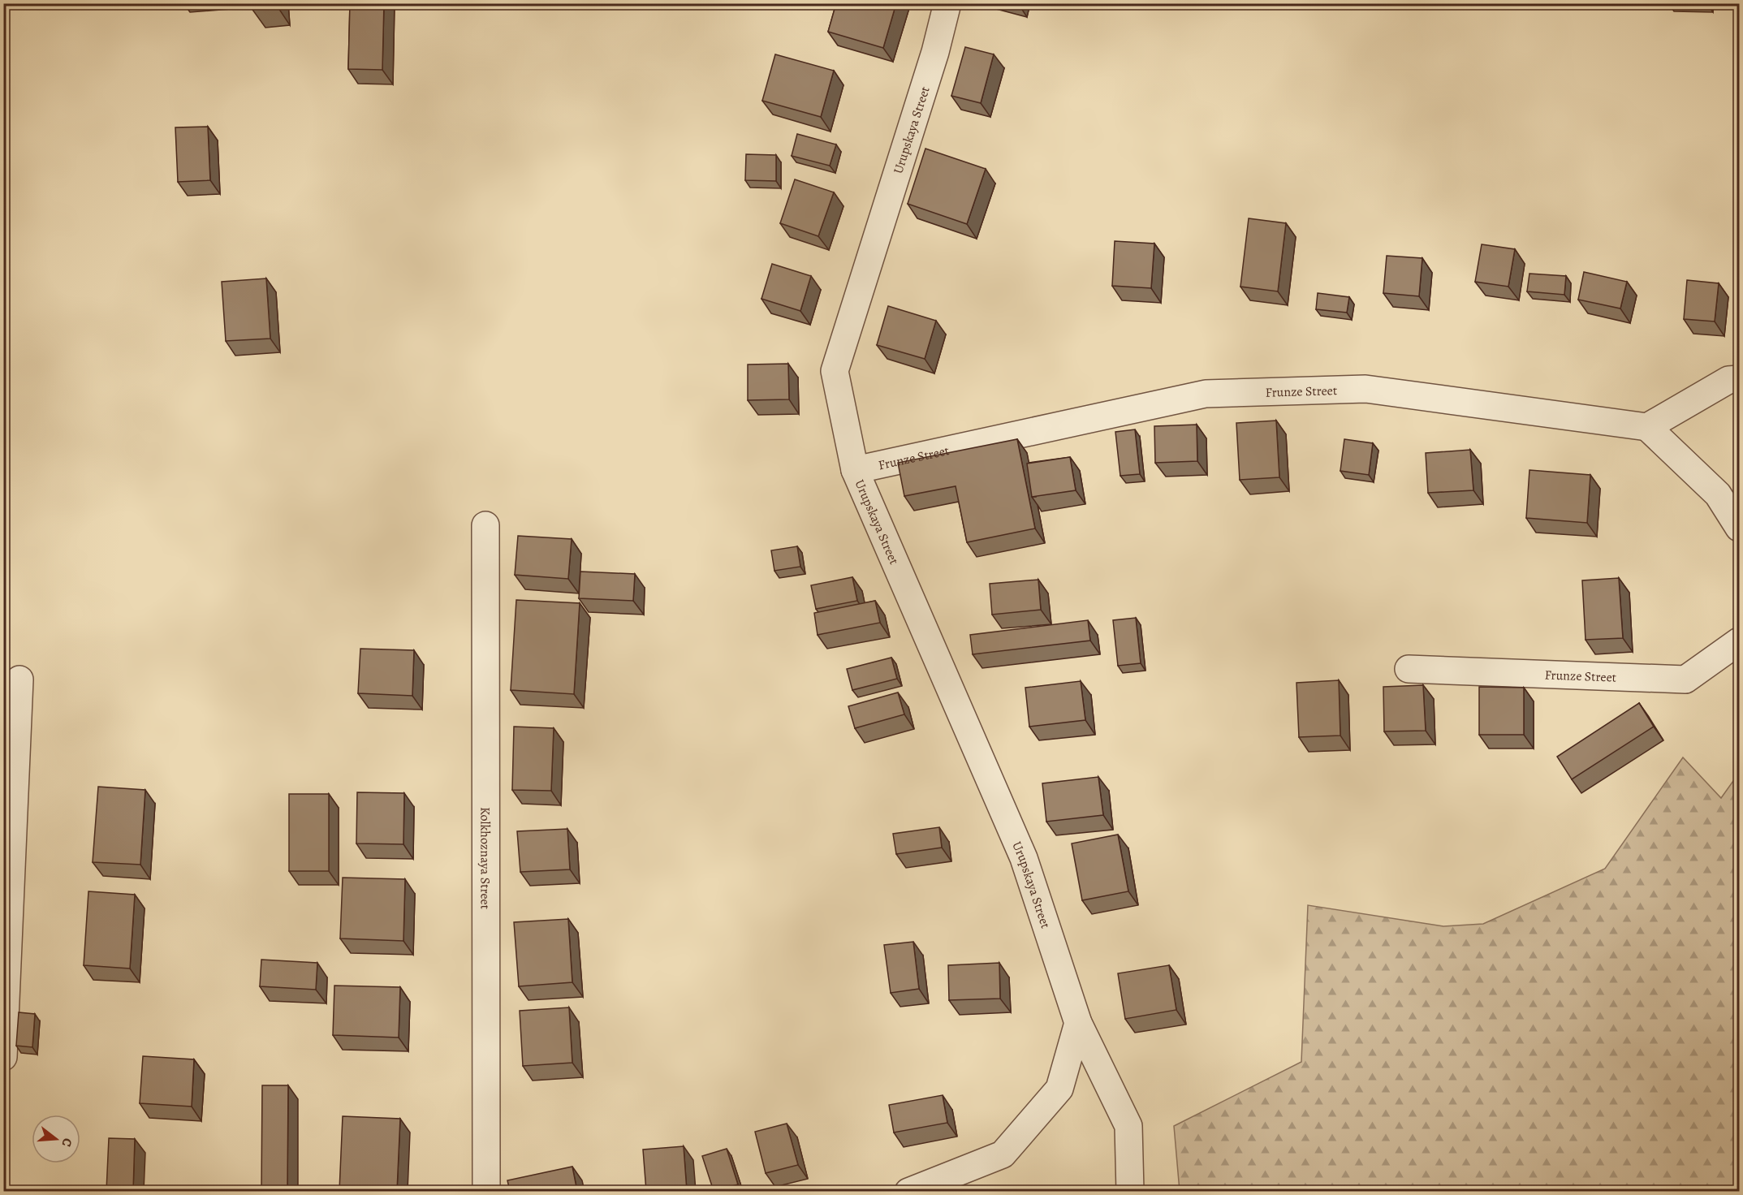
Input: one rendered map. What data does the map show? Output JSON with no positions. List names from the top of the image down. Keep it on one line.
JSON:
{"streets":{"street":["Urupskaya Street","Frunze Street","Kolkhoznaya Street"]},"crossings":[["Urupskaya Street","Frunze Street"]],"north":"right"}
